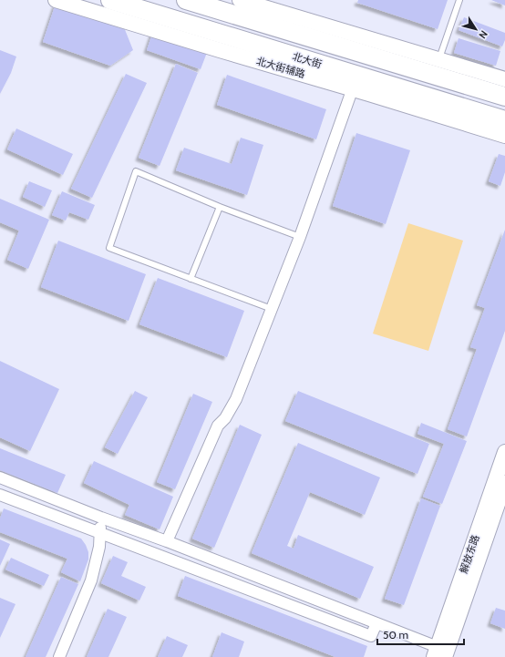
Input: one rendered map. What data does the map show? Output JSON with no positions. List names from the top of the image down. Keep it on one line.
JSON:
{"streets":{"main road":["北大街"],"street":["北大街辅路","解放东路"]},"crossings":[["北大街","北大街辅路"]],"scale_bar":"50 m","north":"bottom right"}
